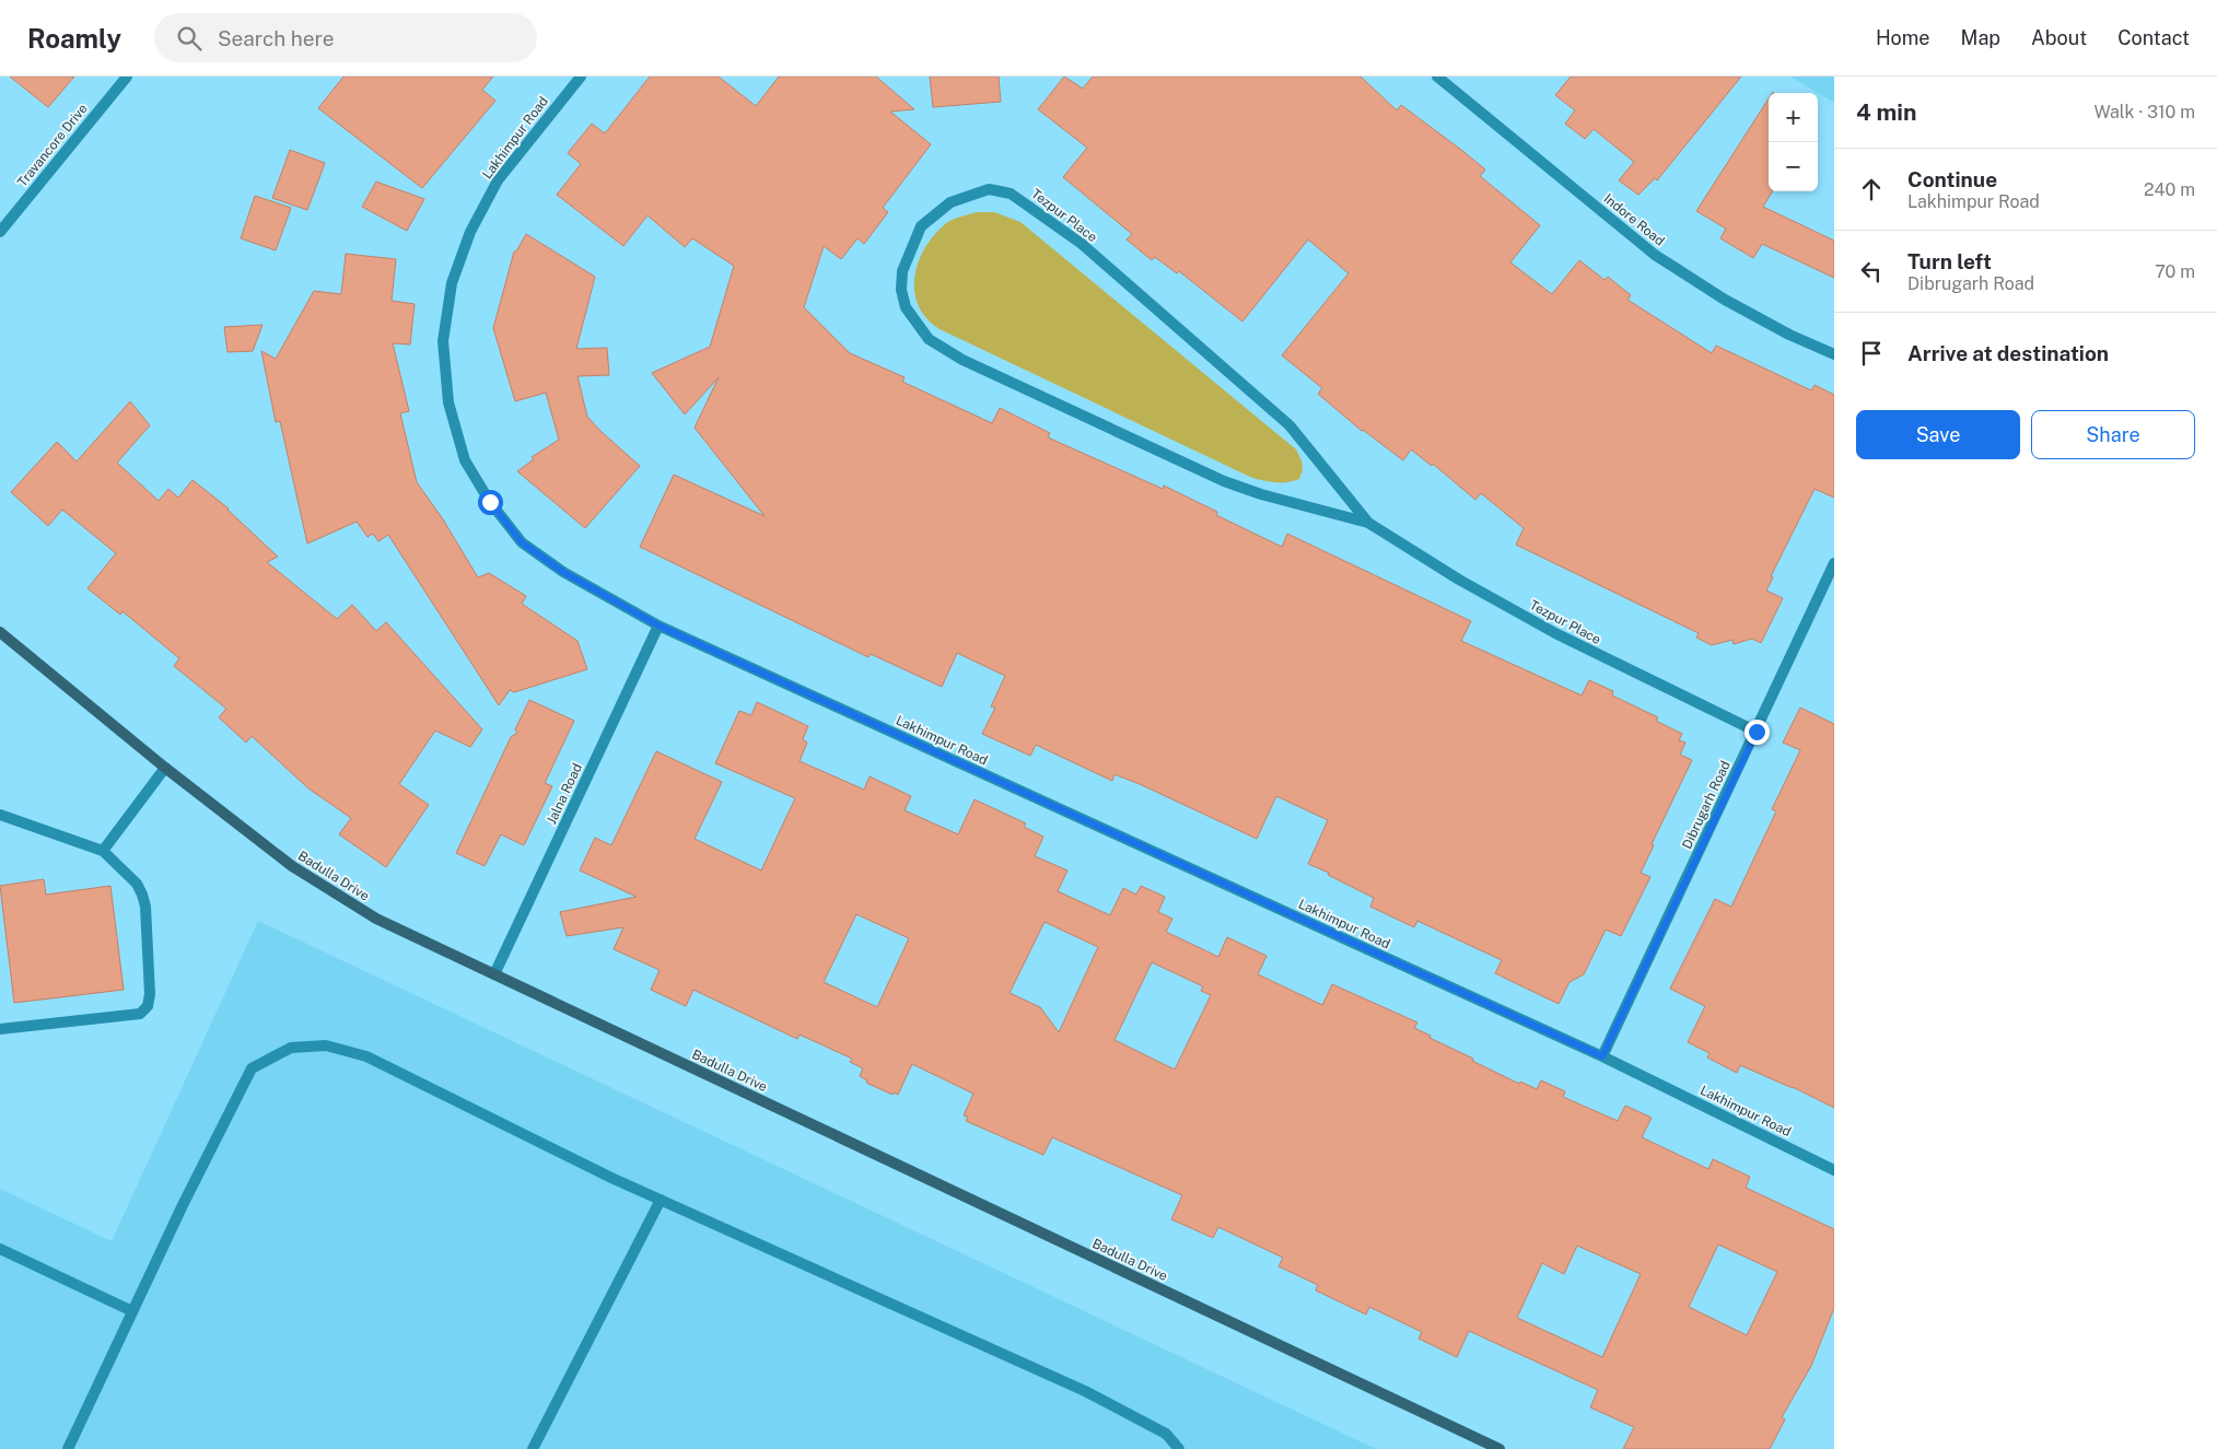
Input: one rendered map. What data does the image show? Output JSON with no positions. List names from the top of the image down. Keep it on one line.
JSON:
{"streets":{"street":["Lakhimpur Road","Travancore Drive","Tezpur Place","Indore Road","Jalna Road","Dibrugarh Road","Badulla Drive"]},"crossings":[["Lakhimpur Road","Jalna Road"],["Lakhimpur Road","Dibrugarh Road"],["Tezpur Place","Dibrugarh Road"],["Jalna Road","Badulla Drive"]],"page":{"header":"Roamly","search":"Search here","nav":["Home","Map","About","Contact"],"heading":["4 min","Walk · 310 m"],"map_buttons":["+","−"],"list":[["Continue","Lakhimpur Road","240 m"],["Turn left","Dibrugarh Road","70 m"],"Arrive at destination"],"buttons":["Save","Share"]}}
